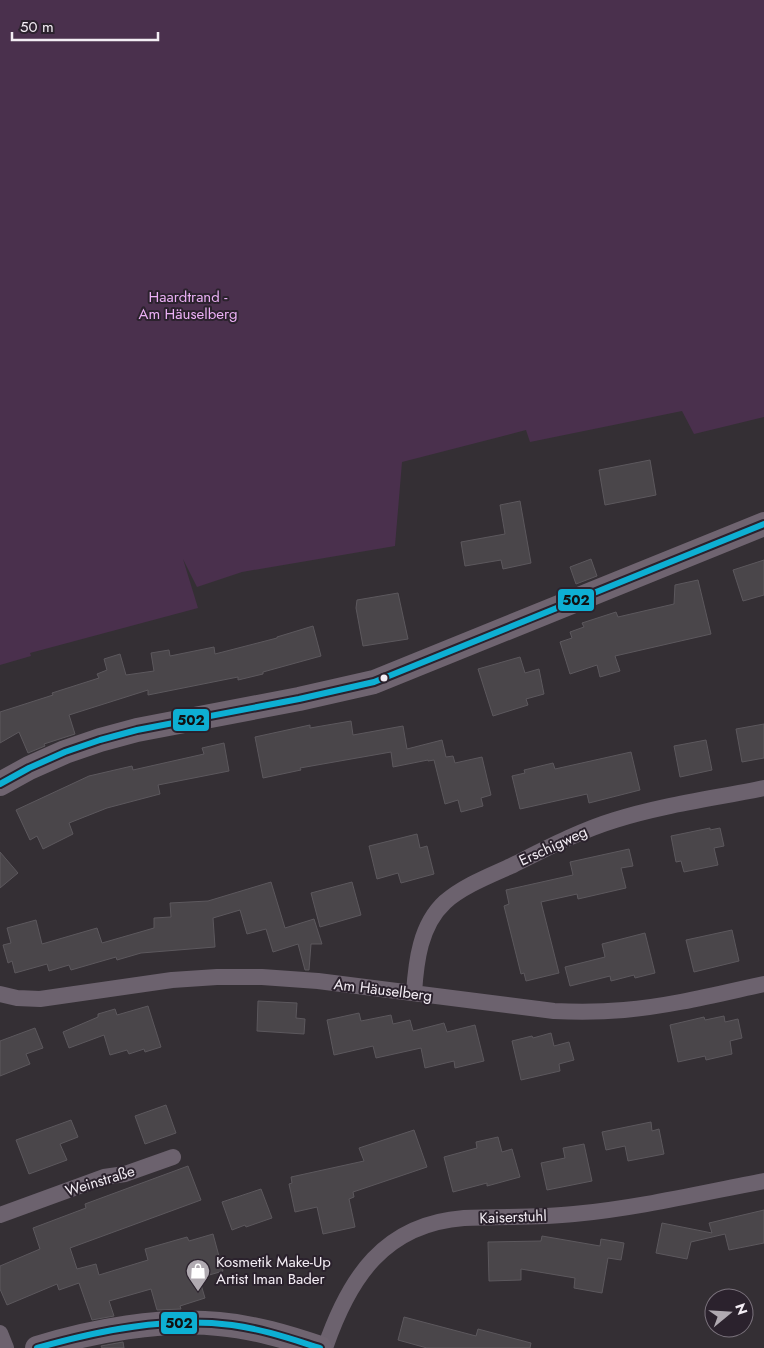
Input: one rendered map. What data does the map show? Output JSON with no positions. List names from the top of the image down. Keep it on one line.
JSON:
{"streets":{"street":["Erschigweg","Am Häuselberg","Weinstraße","Kaiserstuhl"]},"crossings":[["Erschigweg","Am Häuselberg"]],"parks":["Haardtrand - Am Häuselberg"],"places":{"shop":["Kosmetik Make-Up Artist Iman Bader"]},"lines":["transit line 502"],"scale_bar":"50 m","north":"right"}
